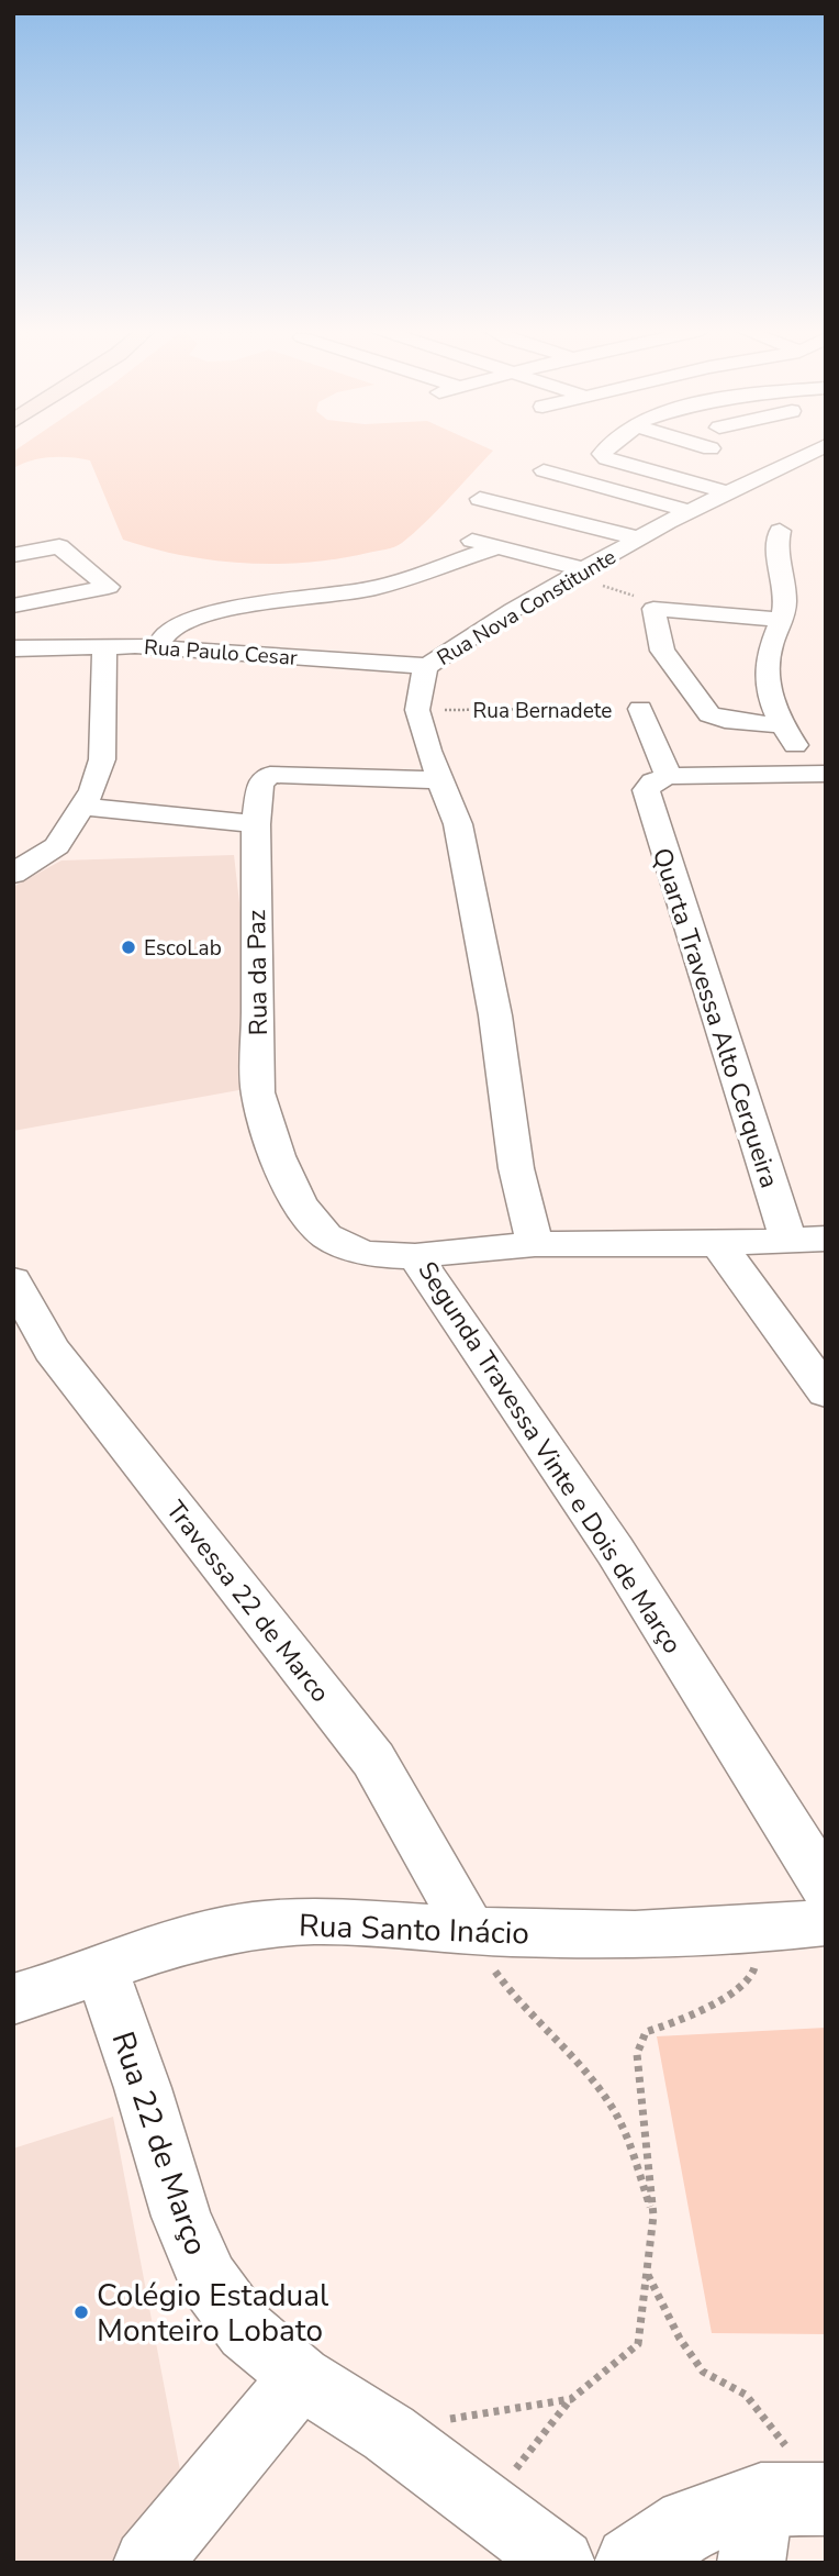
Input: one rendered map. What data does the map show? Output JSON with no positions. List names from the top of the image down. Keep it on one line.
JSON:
{"streets":{"street":["Rua Nova Constitunte","Rua Paulo Cesar","Rua Bernadete","Rua da Paz","Quarta Travessa Alto Cerqueira","Segunda Travessa Vinte e Dois de Março","Travessa 22 de Marco","Rua Santo Inácio","Rua 22 de Março"]},"crossings":[["Rua Nova Constitunte","Rua Paulo Cesar"],["Rua Nova Constitunte","Rua Bernadete"],["Rua Nova Constitunte","Rua da Paz"],["Rua Nova Constitunte","Segunda Travessa Vinte e Dois de Março"],["Rua Bernadete","Quarta Travessa Alto Cerqueira"],["Rua da Paz","Segunda Travessa Vinte e Dois de Março"],["Quarta Travessa Alto Cerqueira","Segunda Travessa Vinte e Dois de Março"],["Travessa 22 de Marco","Rua Santo Inácio"],["Rua Santo Inácio","Rua 22 de Março"]],"places":["EscoLab","Colégio Estadual Monteiro Lobato"]}
